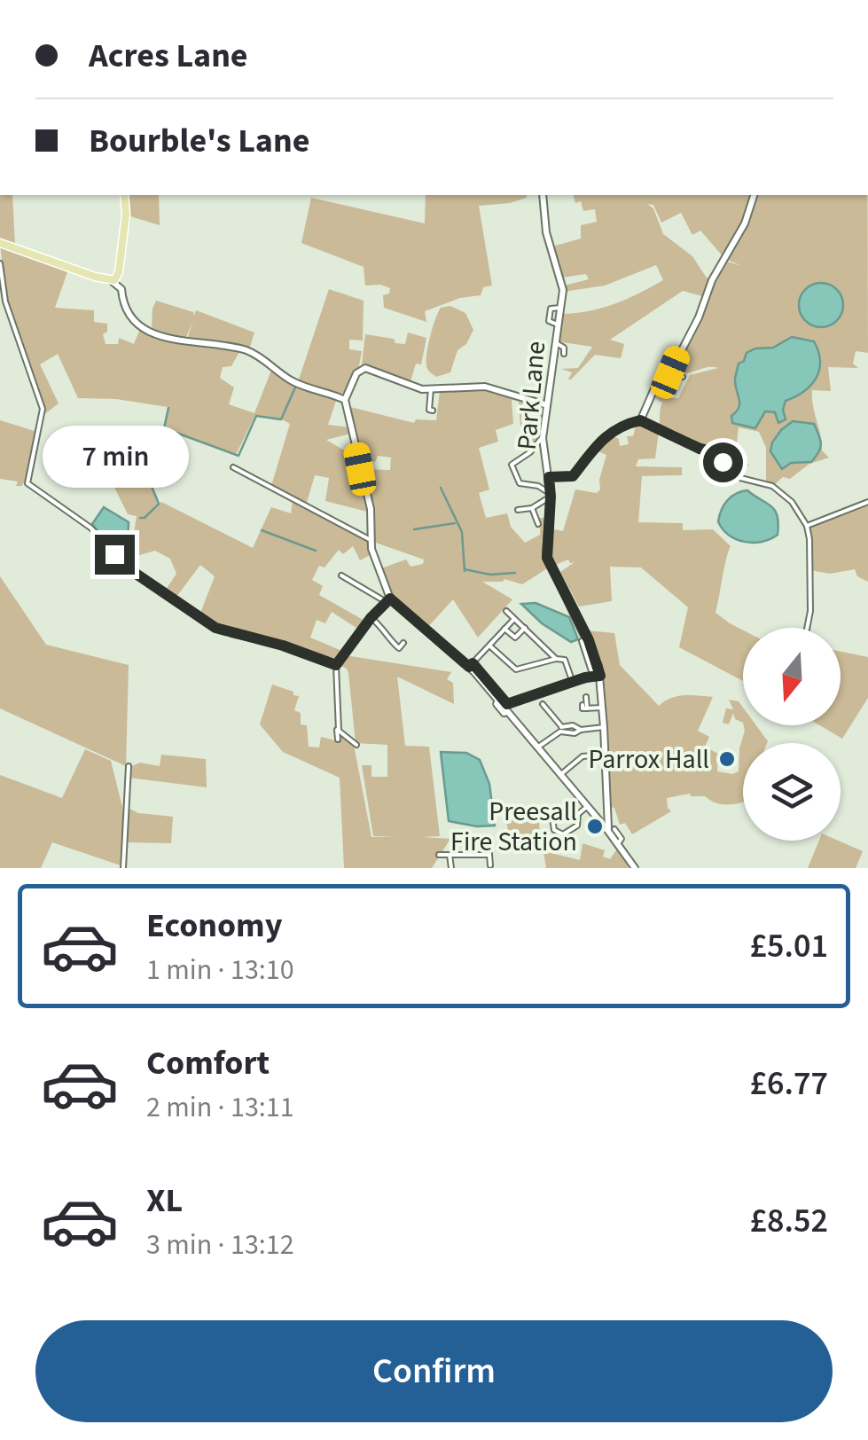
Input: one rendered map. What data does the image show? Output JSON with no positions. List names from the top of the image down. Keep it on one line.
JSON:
{"streets":{"main road":["Park Lane"]},"places":["Parrox Hall","Preesall Fire Station"],"north":"bottom","page":{"banner":["Acres Lane","Bourble's Lane"],"bubble":"7 min","list":[{"name":"Economy","note":"1 min · 13:10","value":"£5.01"},{"name":"Comfort","note":"2 min · 13:11","value":"£6.77"},{"name":"XL","note":"3 min · 13:12","value":"£8.52"}],"buttons":"Confirm"}}
